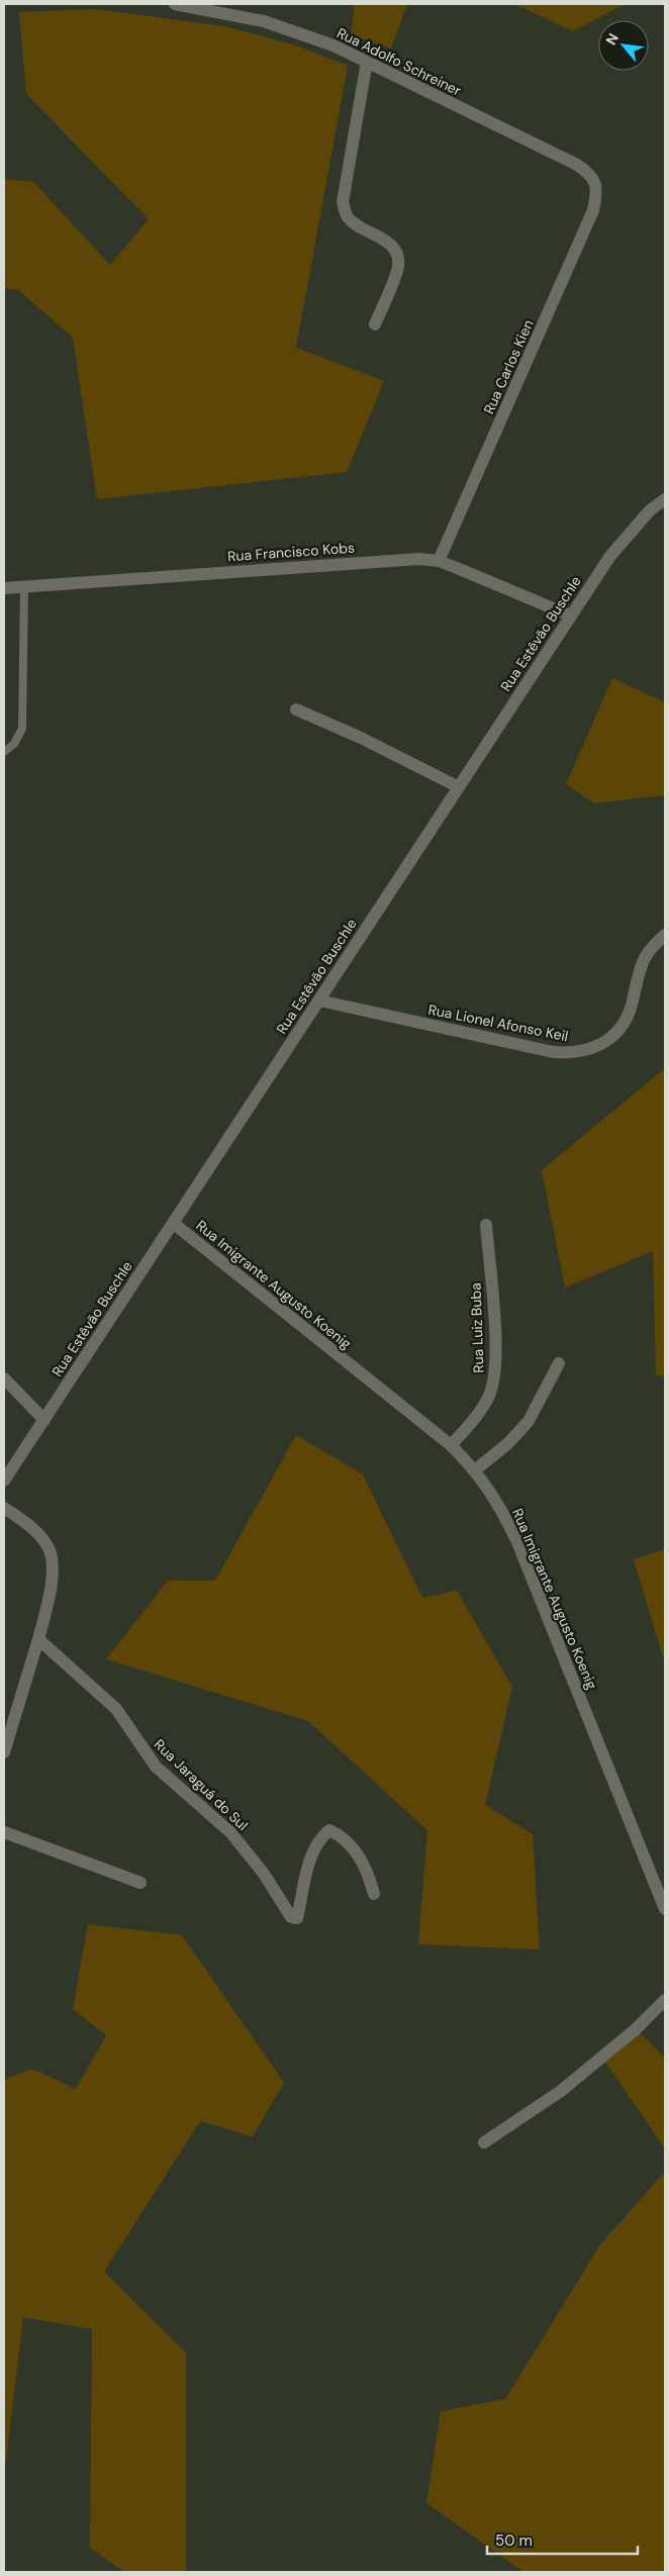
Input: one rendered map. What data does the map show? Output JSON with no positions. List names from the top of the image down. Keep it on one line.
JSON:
{"streets":{"street":["Rua Adolfo Schreiner","Rua Carlos Kien","Rua Francisco Kobs","Rua Estêvão Buschle","Rua Lionel Afonso Keil","Rua Imigrante Augusto Koenig","Rua Luiz Buba","Rua Jaraguá do Sul"]},"crossings":[["Rua Adolfo Schreiner","Rua Carlos Kien"],["Rua Carlos Kien","Rua Francisco Kobs"],["Rua Francisco Kobs","Rua Estêvão Buschle"],["Rua Estêvão Buschle","Rua Lionel Afonso Keil"],["Rua Estêvão Buschle","Rua Imigrante Augusto Koenig"],["Rua Imigrante Augusto Koenig","Rua Luiz Buba"]],"scale_bar":"50 m","north":"top left"}
